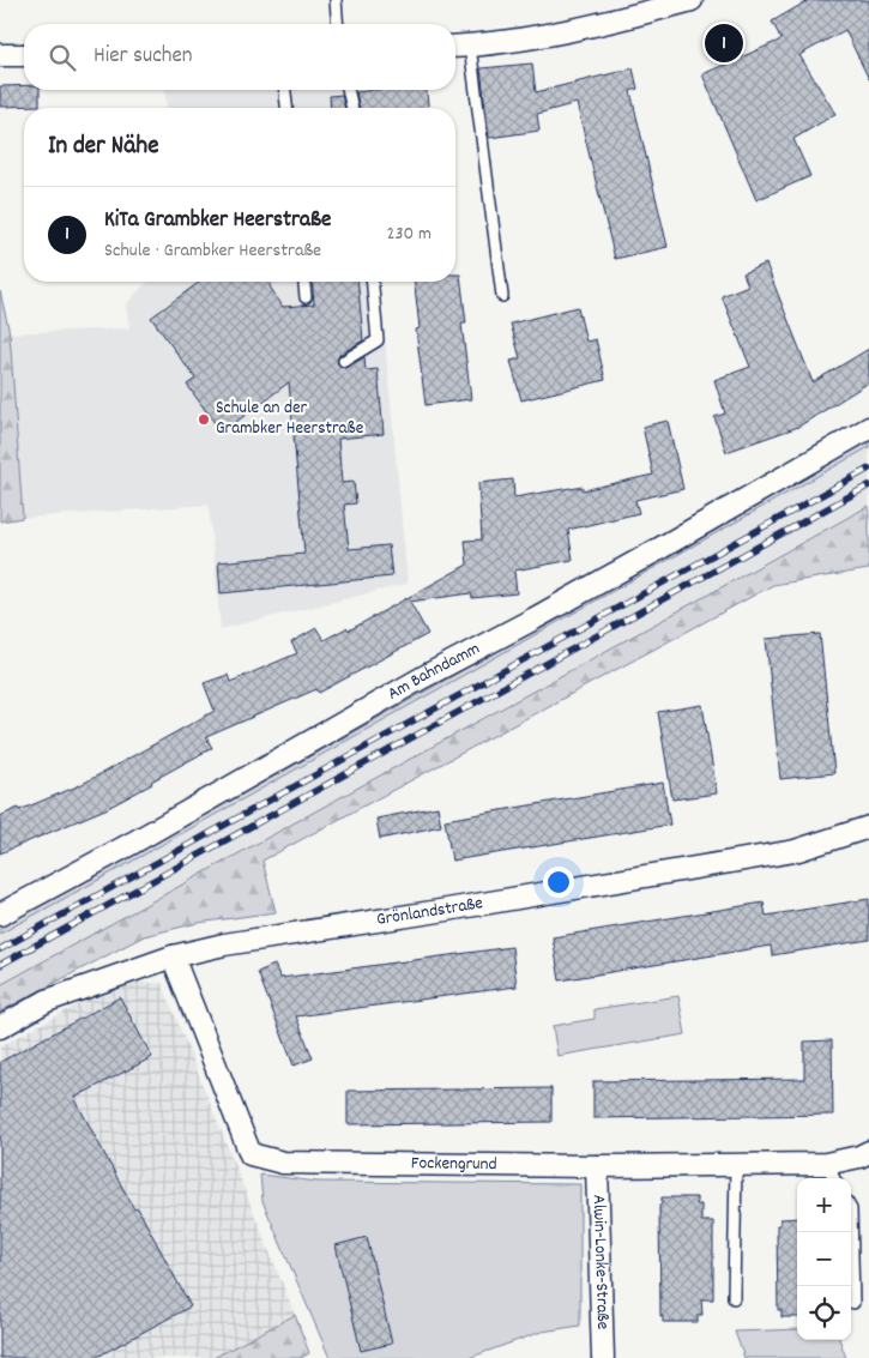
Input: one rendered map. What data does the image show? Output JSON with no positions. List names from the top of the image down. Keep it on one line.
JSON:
{"streets":{"street":["Am Bahndamm","Grönlandstraße","Fockengrund","Alwin-Lonke-Straße"]},"crossings":[["Grönlandstraße","Fockengrund"],["Fockengrund","Alwin-Lonke-Straße"]],"places":["Schule an der Grambker Heerstraße"],"page":{"pins":"1","search":"Hier suchen","heading":"In der Nähe","list":[{"mark":"1","name":"KiTa Grambker Heerstraße","note":"Schule · Grambker Heerstraße","value":"230 m"}],"map_buttons":["+","−"]}}
